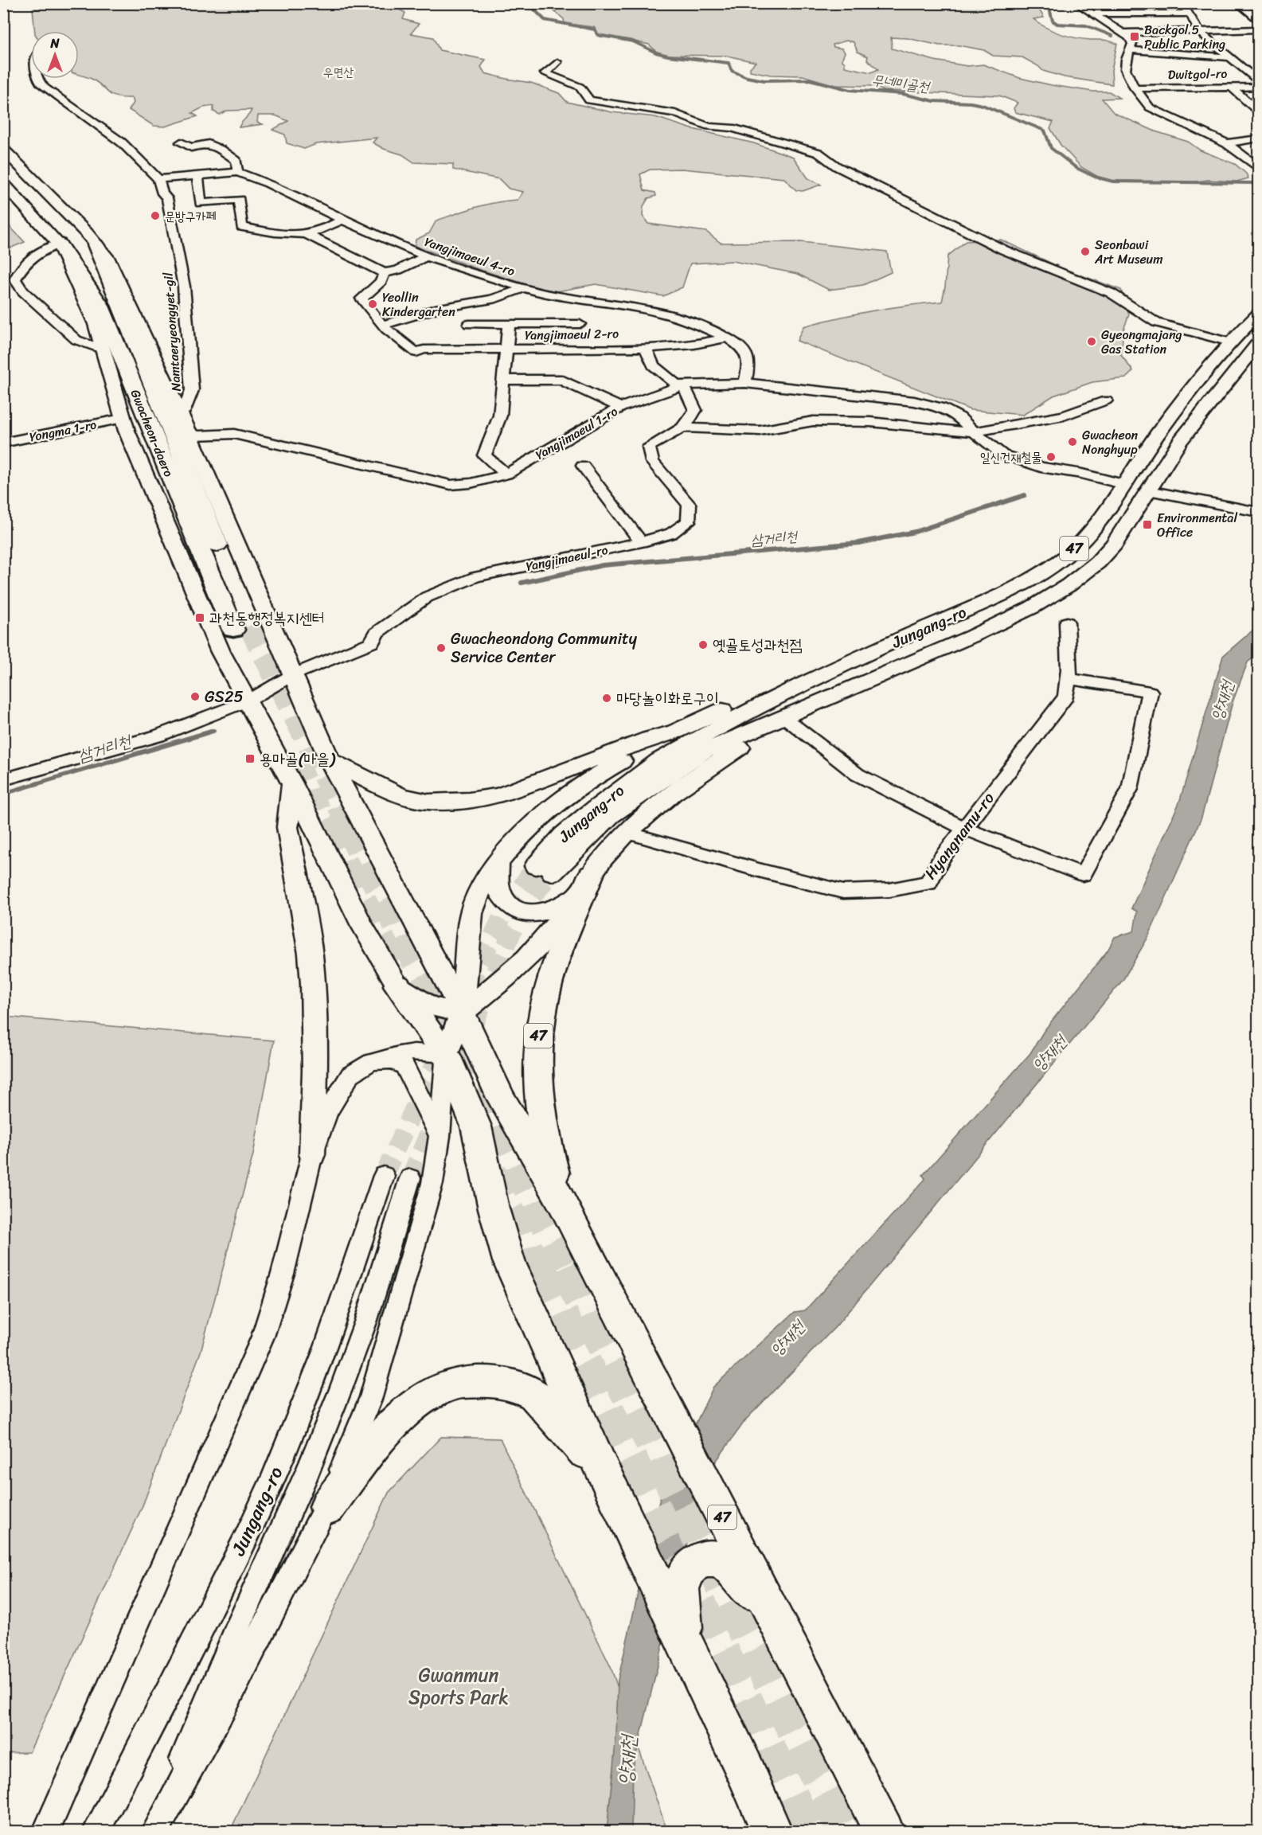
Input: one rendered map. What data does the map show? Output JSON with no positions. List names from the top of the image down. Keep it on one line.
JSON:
{"streets":{"highway":["Gwacheon-daero","47"],"main road":["Jungang-ro"],"street":["Dwitgol-ro","Yangjimaeul 4-ro","Namtaeryeongyet-gil","Yangjimaeul 2-ro","Yongma 1-ro","Yangjimaeul 1-ro","Yangjimaeul-ro","Hyangnamu-ro"]},"crossings":[["Yangjimaeul 4-ro","Namtaeryeongyet-gil"],["Yangjimaeul 4-ro","Yangjimaeul 2-ro"],["Yangjimaeul 4-ro","Yangjimaeul 1-ro"],["Yangjimaeul 1-ro","Jungang-ro"],["47","Jungang-ro"],["47","Hyangnamu-ro"]],"water":["무네미골천","삼거리천","양재천"],"parks":["우면산","Gwanmun Sports Park"],"places":{"transit":["Backgol 5 Public Parking","Environmental Office","과천동행정복지센터","용마골(마을)"],"other":["문방구카페","Seonbawi Art Museum","Yeollin Kindergarten","Gyeongmajang Gas Station","Gwacheon Nonghyup","일신건재철물","옛골토성과천점","Gwacheondong Community Service Center","GS25","마당놀이화로구이"]},"north":"top"}
